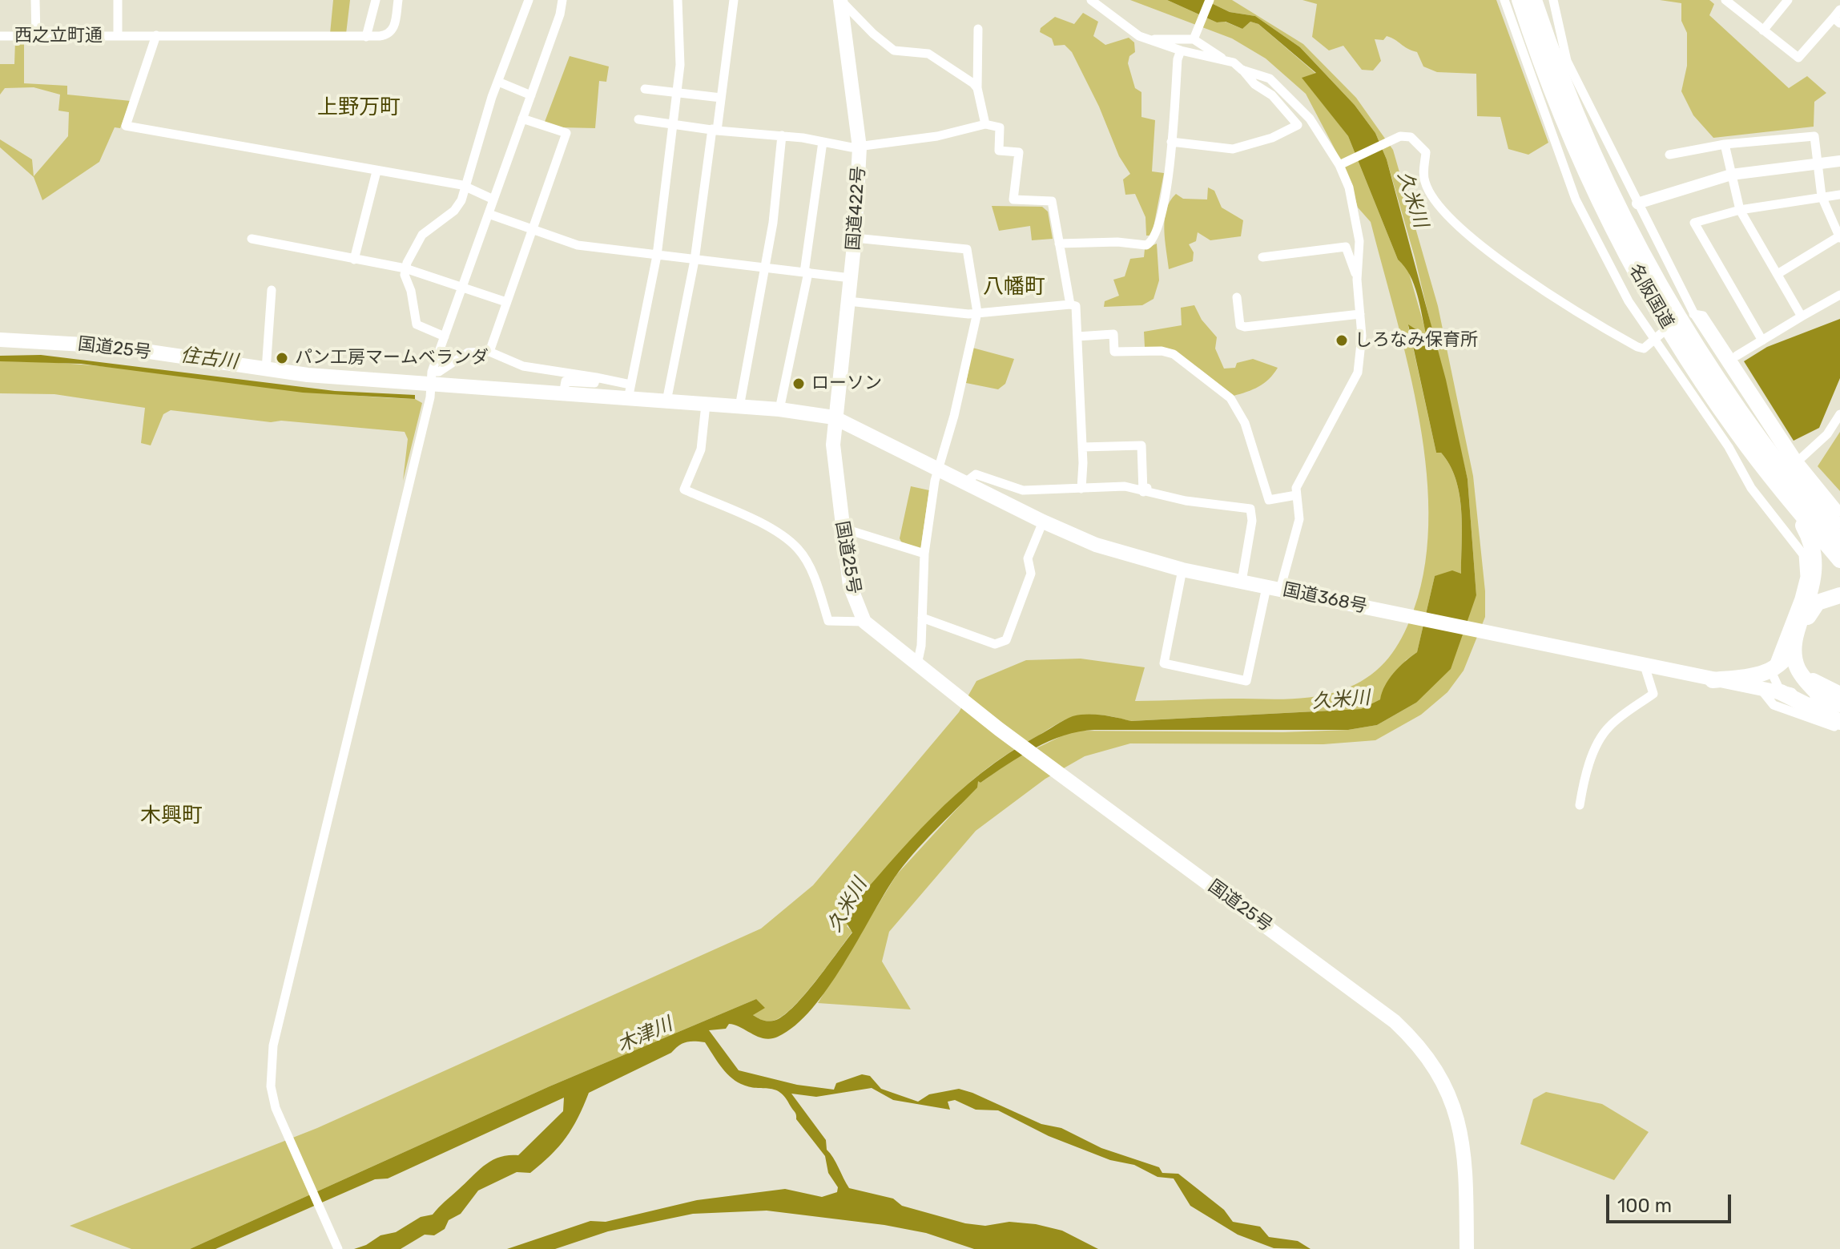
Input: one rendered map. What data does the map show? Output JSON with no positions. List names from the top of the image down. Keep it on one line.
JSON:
{"streets":{"highway":["国道422号","名阪国道","国道25号","国道368号"],"street":["西之立町通"]},"crossings":[["国道422号","国道25号"],["国道422号","国道368号"],["国道25号","国道368号"]],"districts":["上野万町","八幡町","木興町"],"water":["久米川","住古川","木津川"],"places":["しろなみ保育所","パン工房マームベランダ","ローソン"],"scale_bar":"100 m"}
